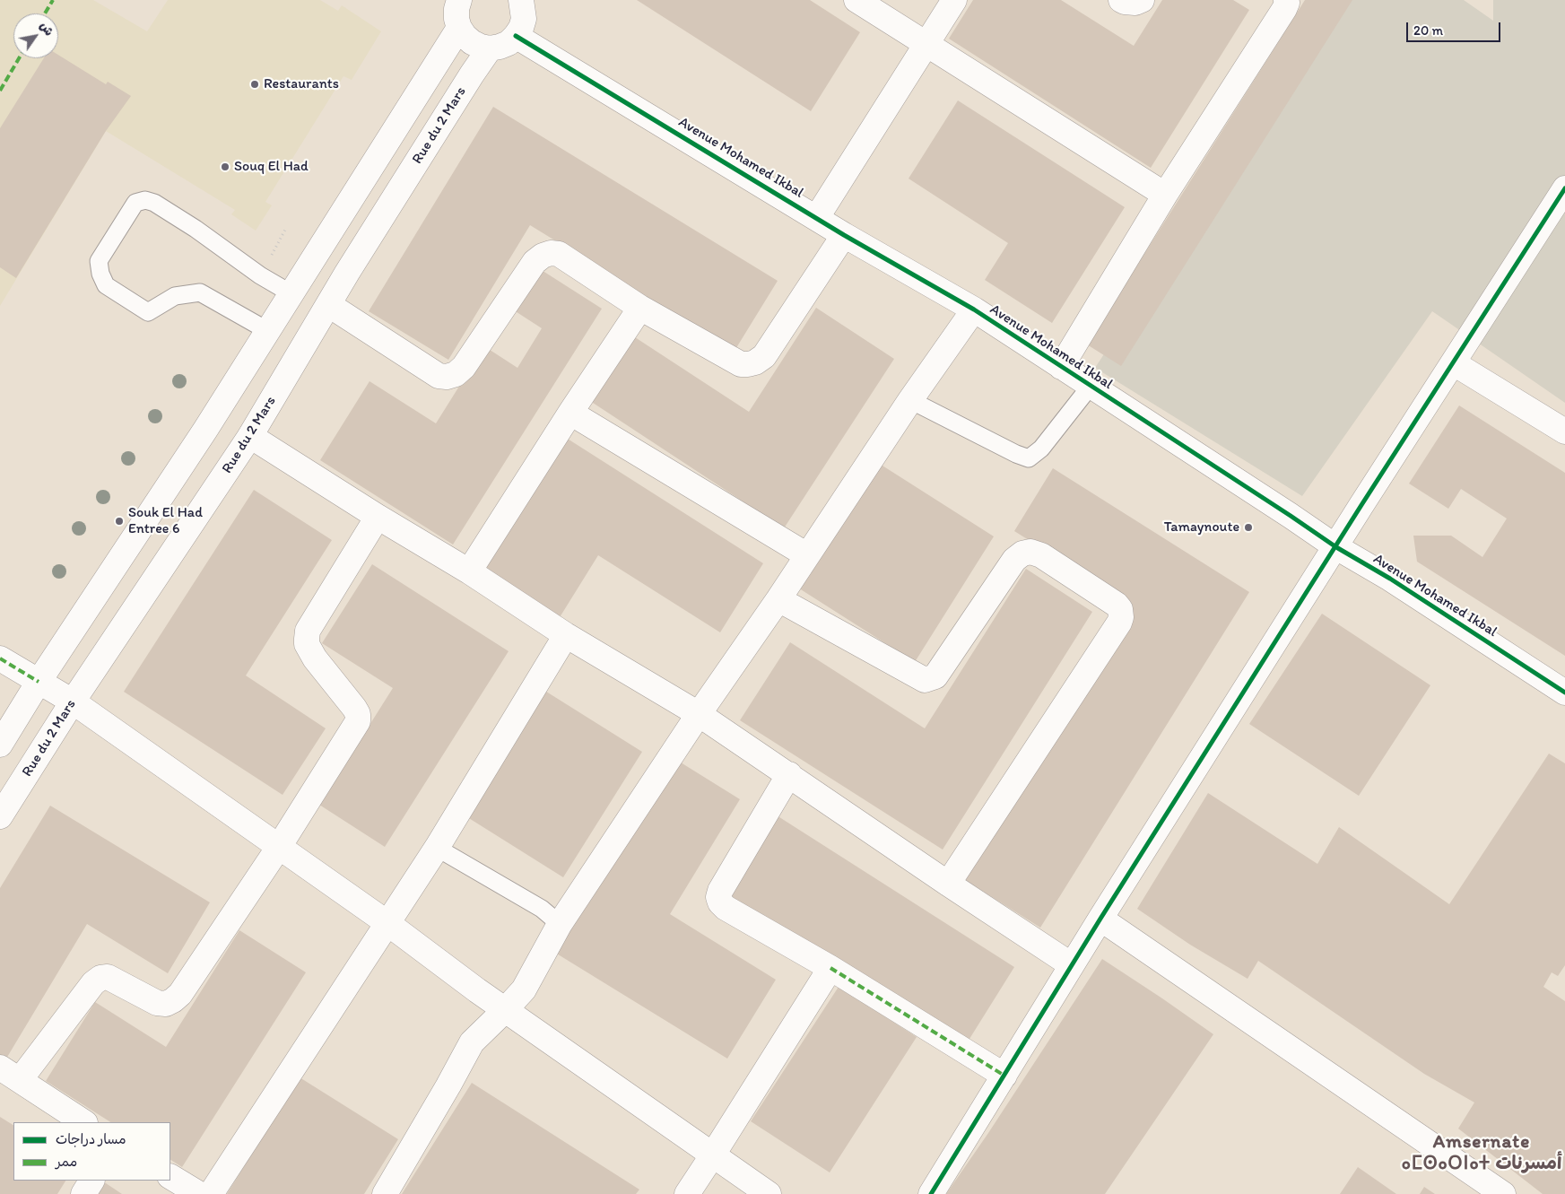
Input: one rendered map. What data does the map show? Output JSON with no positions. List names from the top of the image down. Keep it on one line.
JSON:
{"streets":{"street":["Rue du 2 Mars","Avenue Mohamed Ikbal"]},"districts":["Amsernate ⴰⵎⵙⴰⵔⵏⴰⵜ أمسرنات"],"places":["Restaurants","Souq El Had","Souk El Had Entree 6","Tamaynoute"],"legend":["مسار دراجات","ممر"],"scale_bar":"20 m","north":"top right"}
